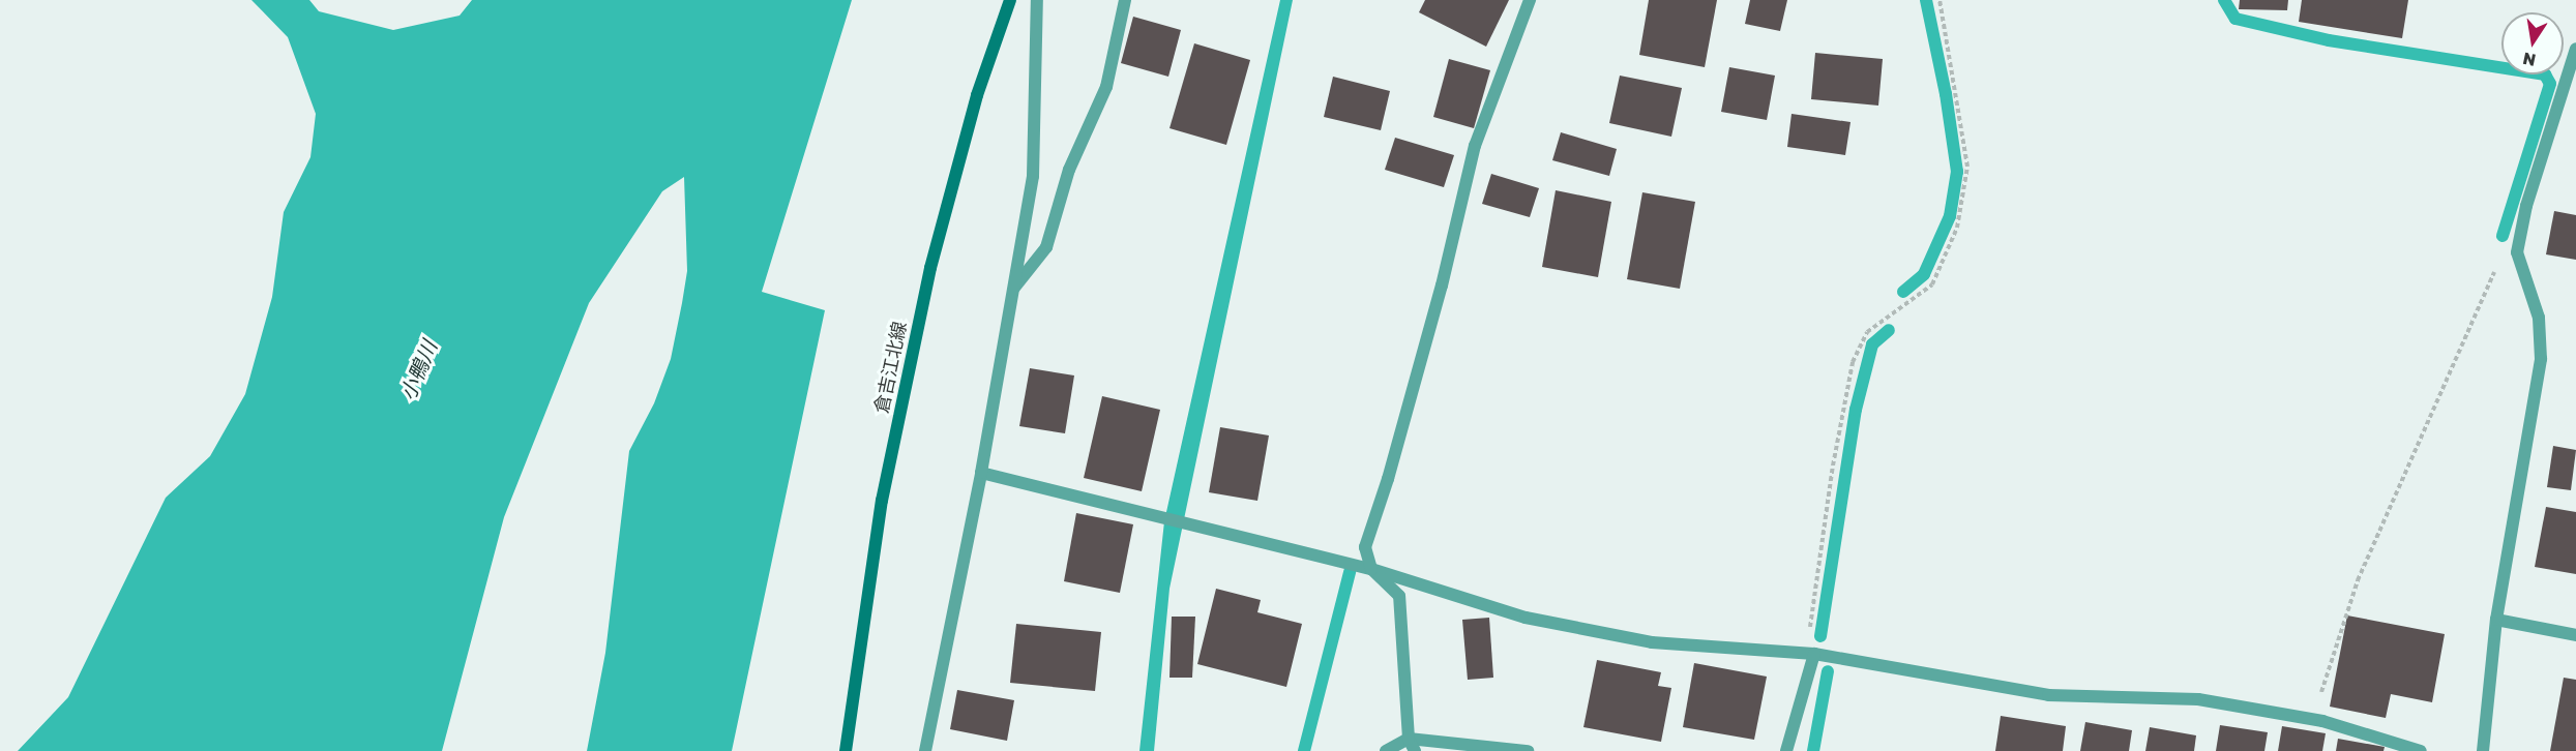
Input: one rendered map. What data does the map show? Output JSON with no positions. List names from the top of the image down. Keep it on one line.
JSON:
{"streets":{"main road":["倉吉江北線"]},"water":["小鴨川"],"north":"bottom"}
